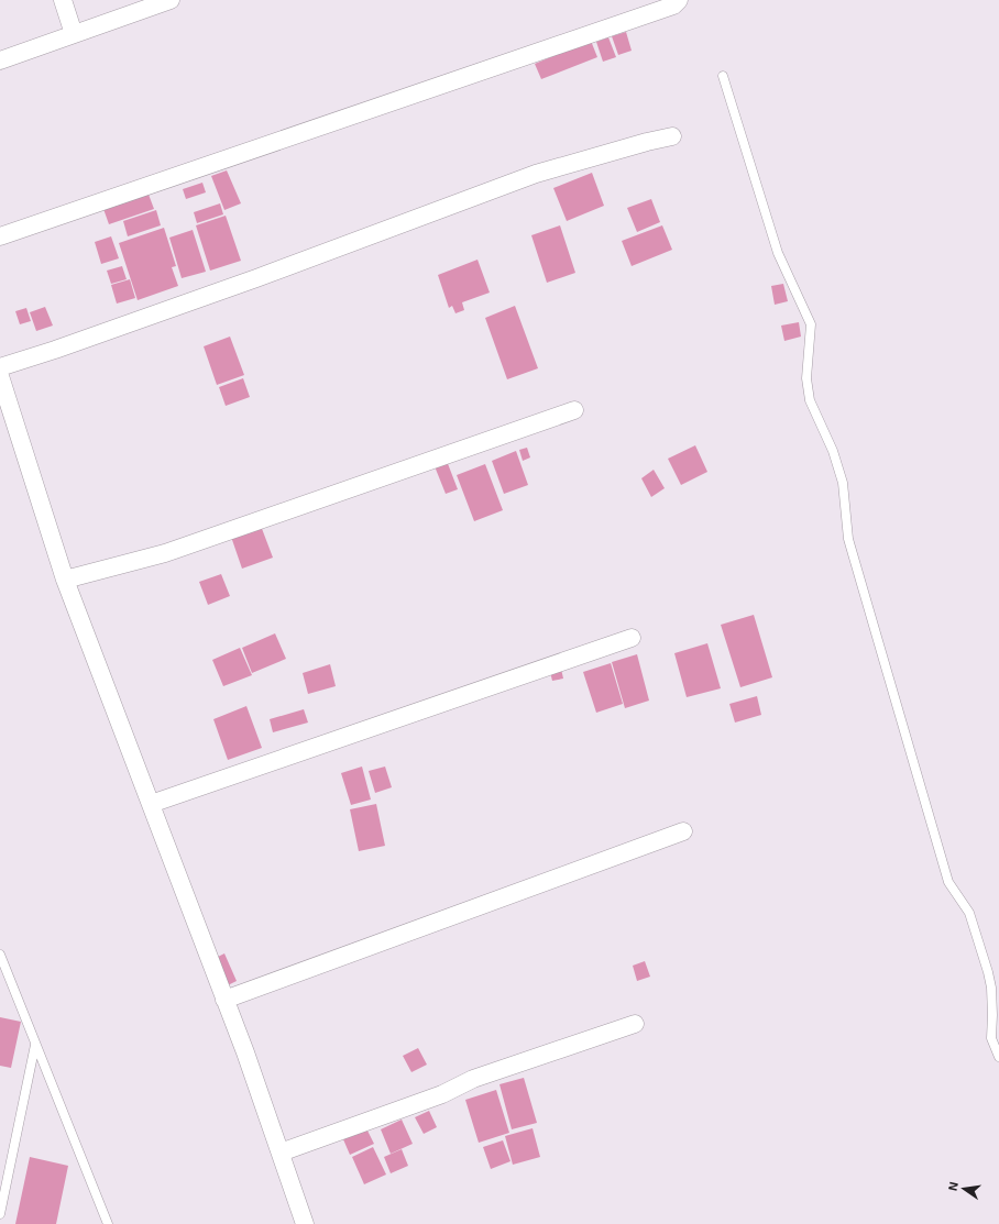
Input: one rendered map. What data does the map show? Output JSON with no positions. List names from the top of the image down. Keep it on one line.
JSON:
{"north":"left"}
